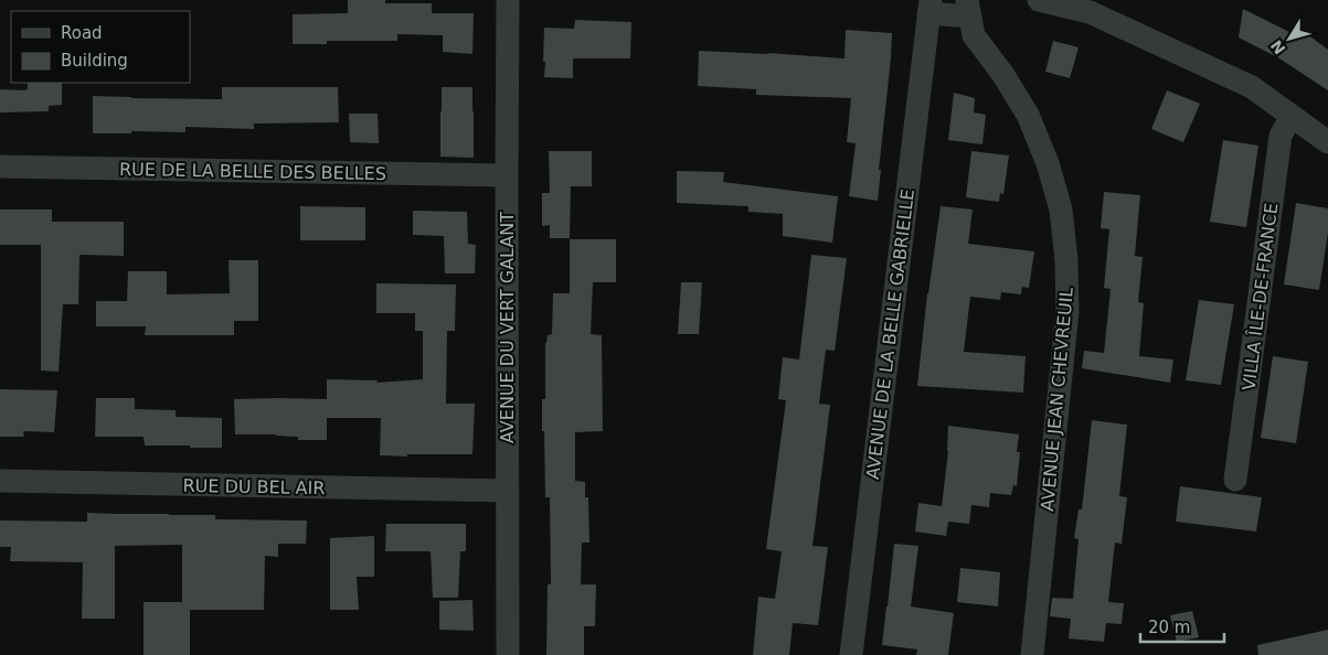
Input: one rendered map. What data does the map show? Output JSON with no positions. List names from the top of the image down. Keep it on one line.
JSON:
{"streets":{"street":["RUE DE LA BELLE DES BELLES","VILLA ÎLE-DE-FRANCE","AVENUE DU VERT GALANT","AVENUE DE LA BELLE GABRIELLE","AVENUE JEAN CHEVREUIL","RUE DU BEL AIR"]},"crossings":[["RUE DE LA BELLE DES BELLES","AVENUE DU VERT GALANT"],["AVENUE DU VERT GALANT","RUE DU BEL AIR"],["AVENUE DE LA BELLE GABRIELLE","AVENUE JEAN CHEVREUIL"]],"legend":["Road","Building"],"scale_bar":"20 m","north":"bottom left"}
